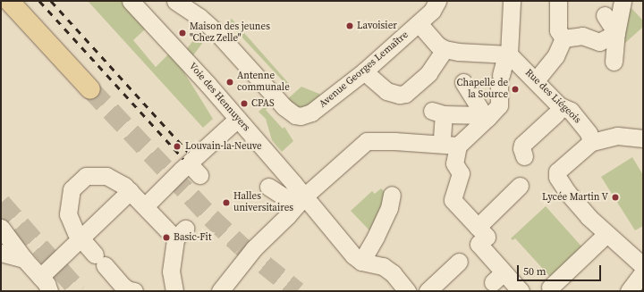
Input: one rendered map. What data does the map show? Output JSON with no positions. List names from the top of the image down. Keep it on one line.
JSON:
{"streets":{"street":["Avenue Georges Lemaître","Rue des Liégeois","Voie des Hennuyers"]},"places":["Lavoisier","Maison des jeunes \"Chez Zelle\"","Antenne communale","Chapelle de la Source","CPAS","Louvain-la-Neuve","Lycée Martin V","Halles universitaires","Basic-Fit"],"scale_bar":"50 m"}
